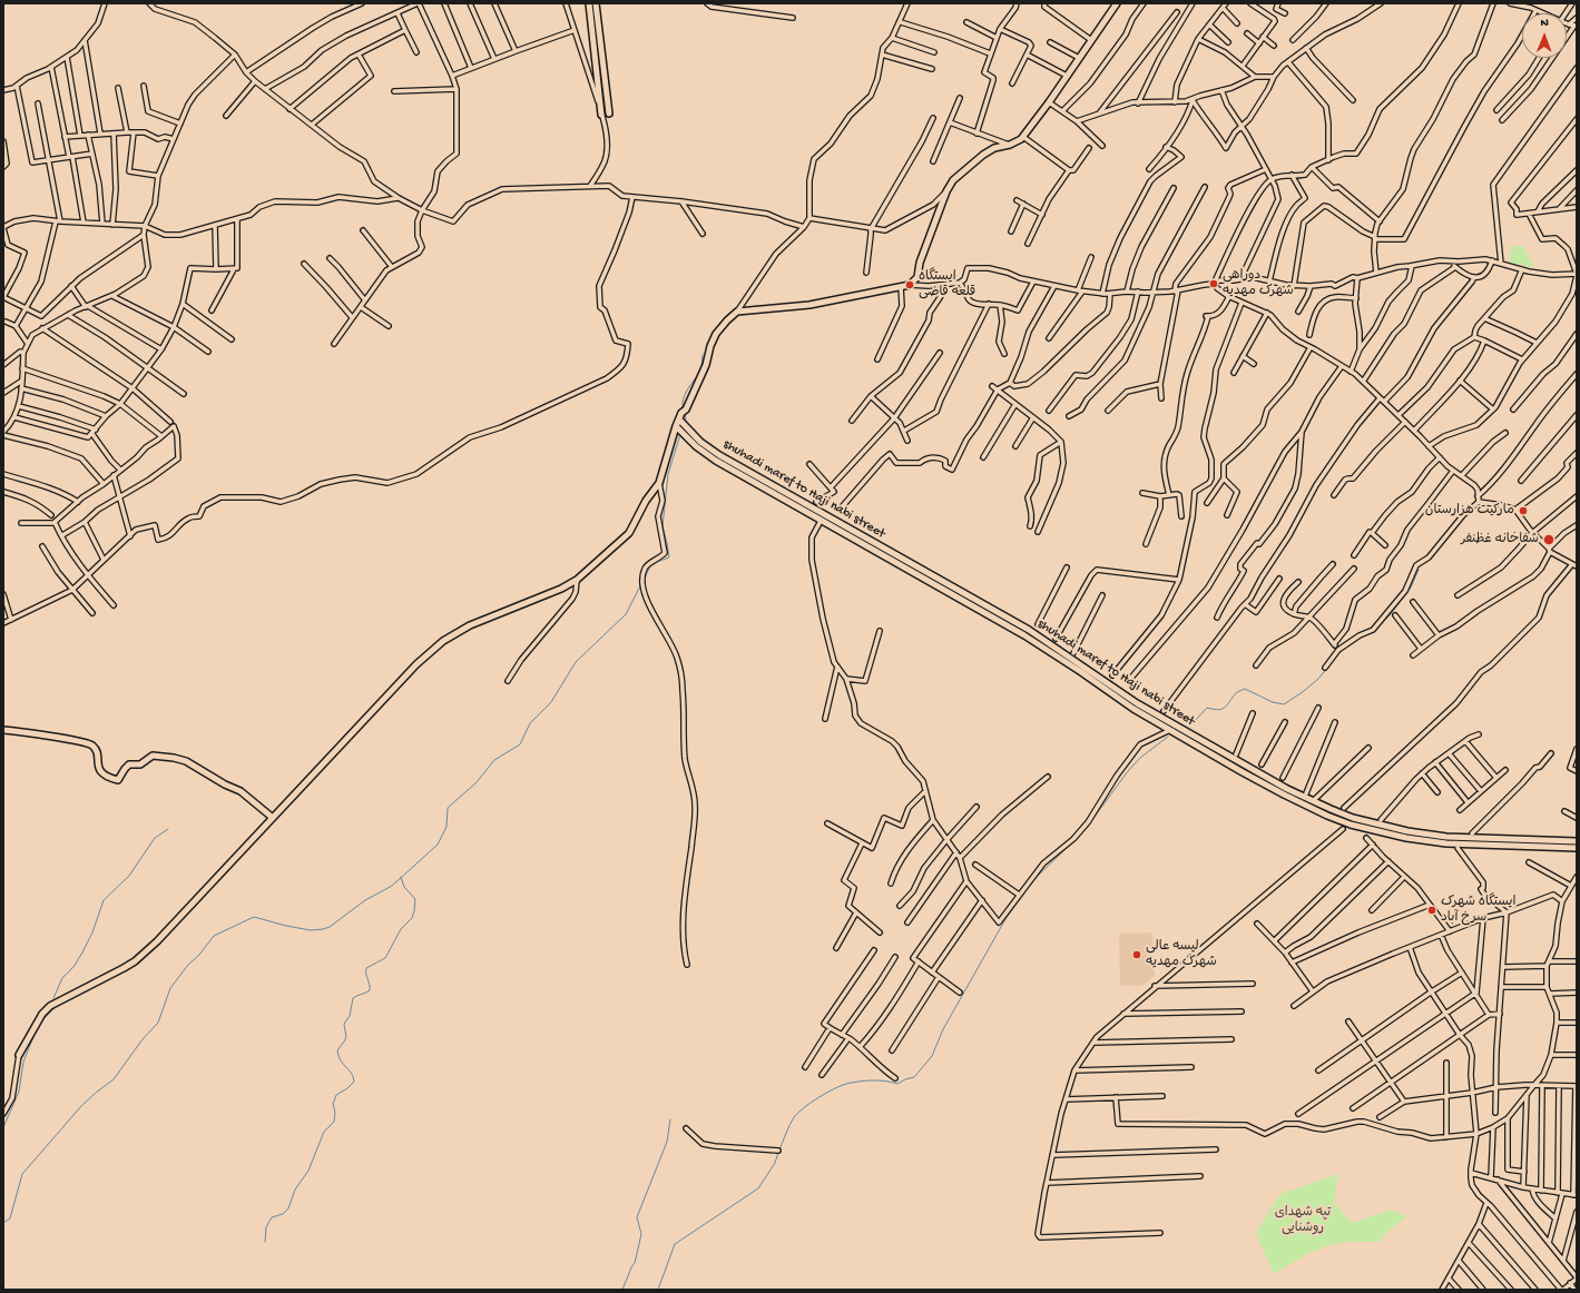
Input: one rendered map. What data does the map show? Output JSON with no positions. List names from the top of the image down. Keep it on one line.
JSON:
{"streets":{"main road":["shuhadi maref to Haji nabi street"]},"parks":["تپه شهدای روشنایی"],"places":["دوراهی شهرک مهدیه","ایستگاه قلعه قاضی","مارکیت هزارستان","شفاخانه غظنفر","ایستگاه شهرک سرخ آباد","لیسه عالی شهرک مهدیه"],"north":"top"}
